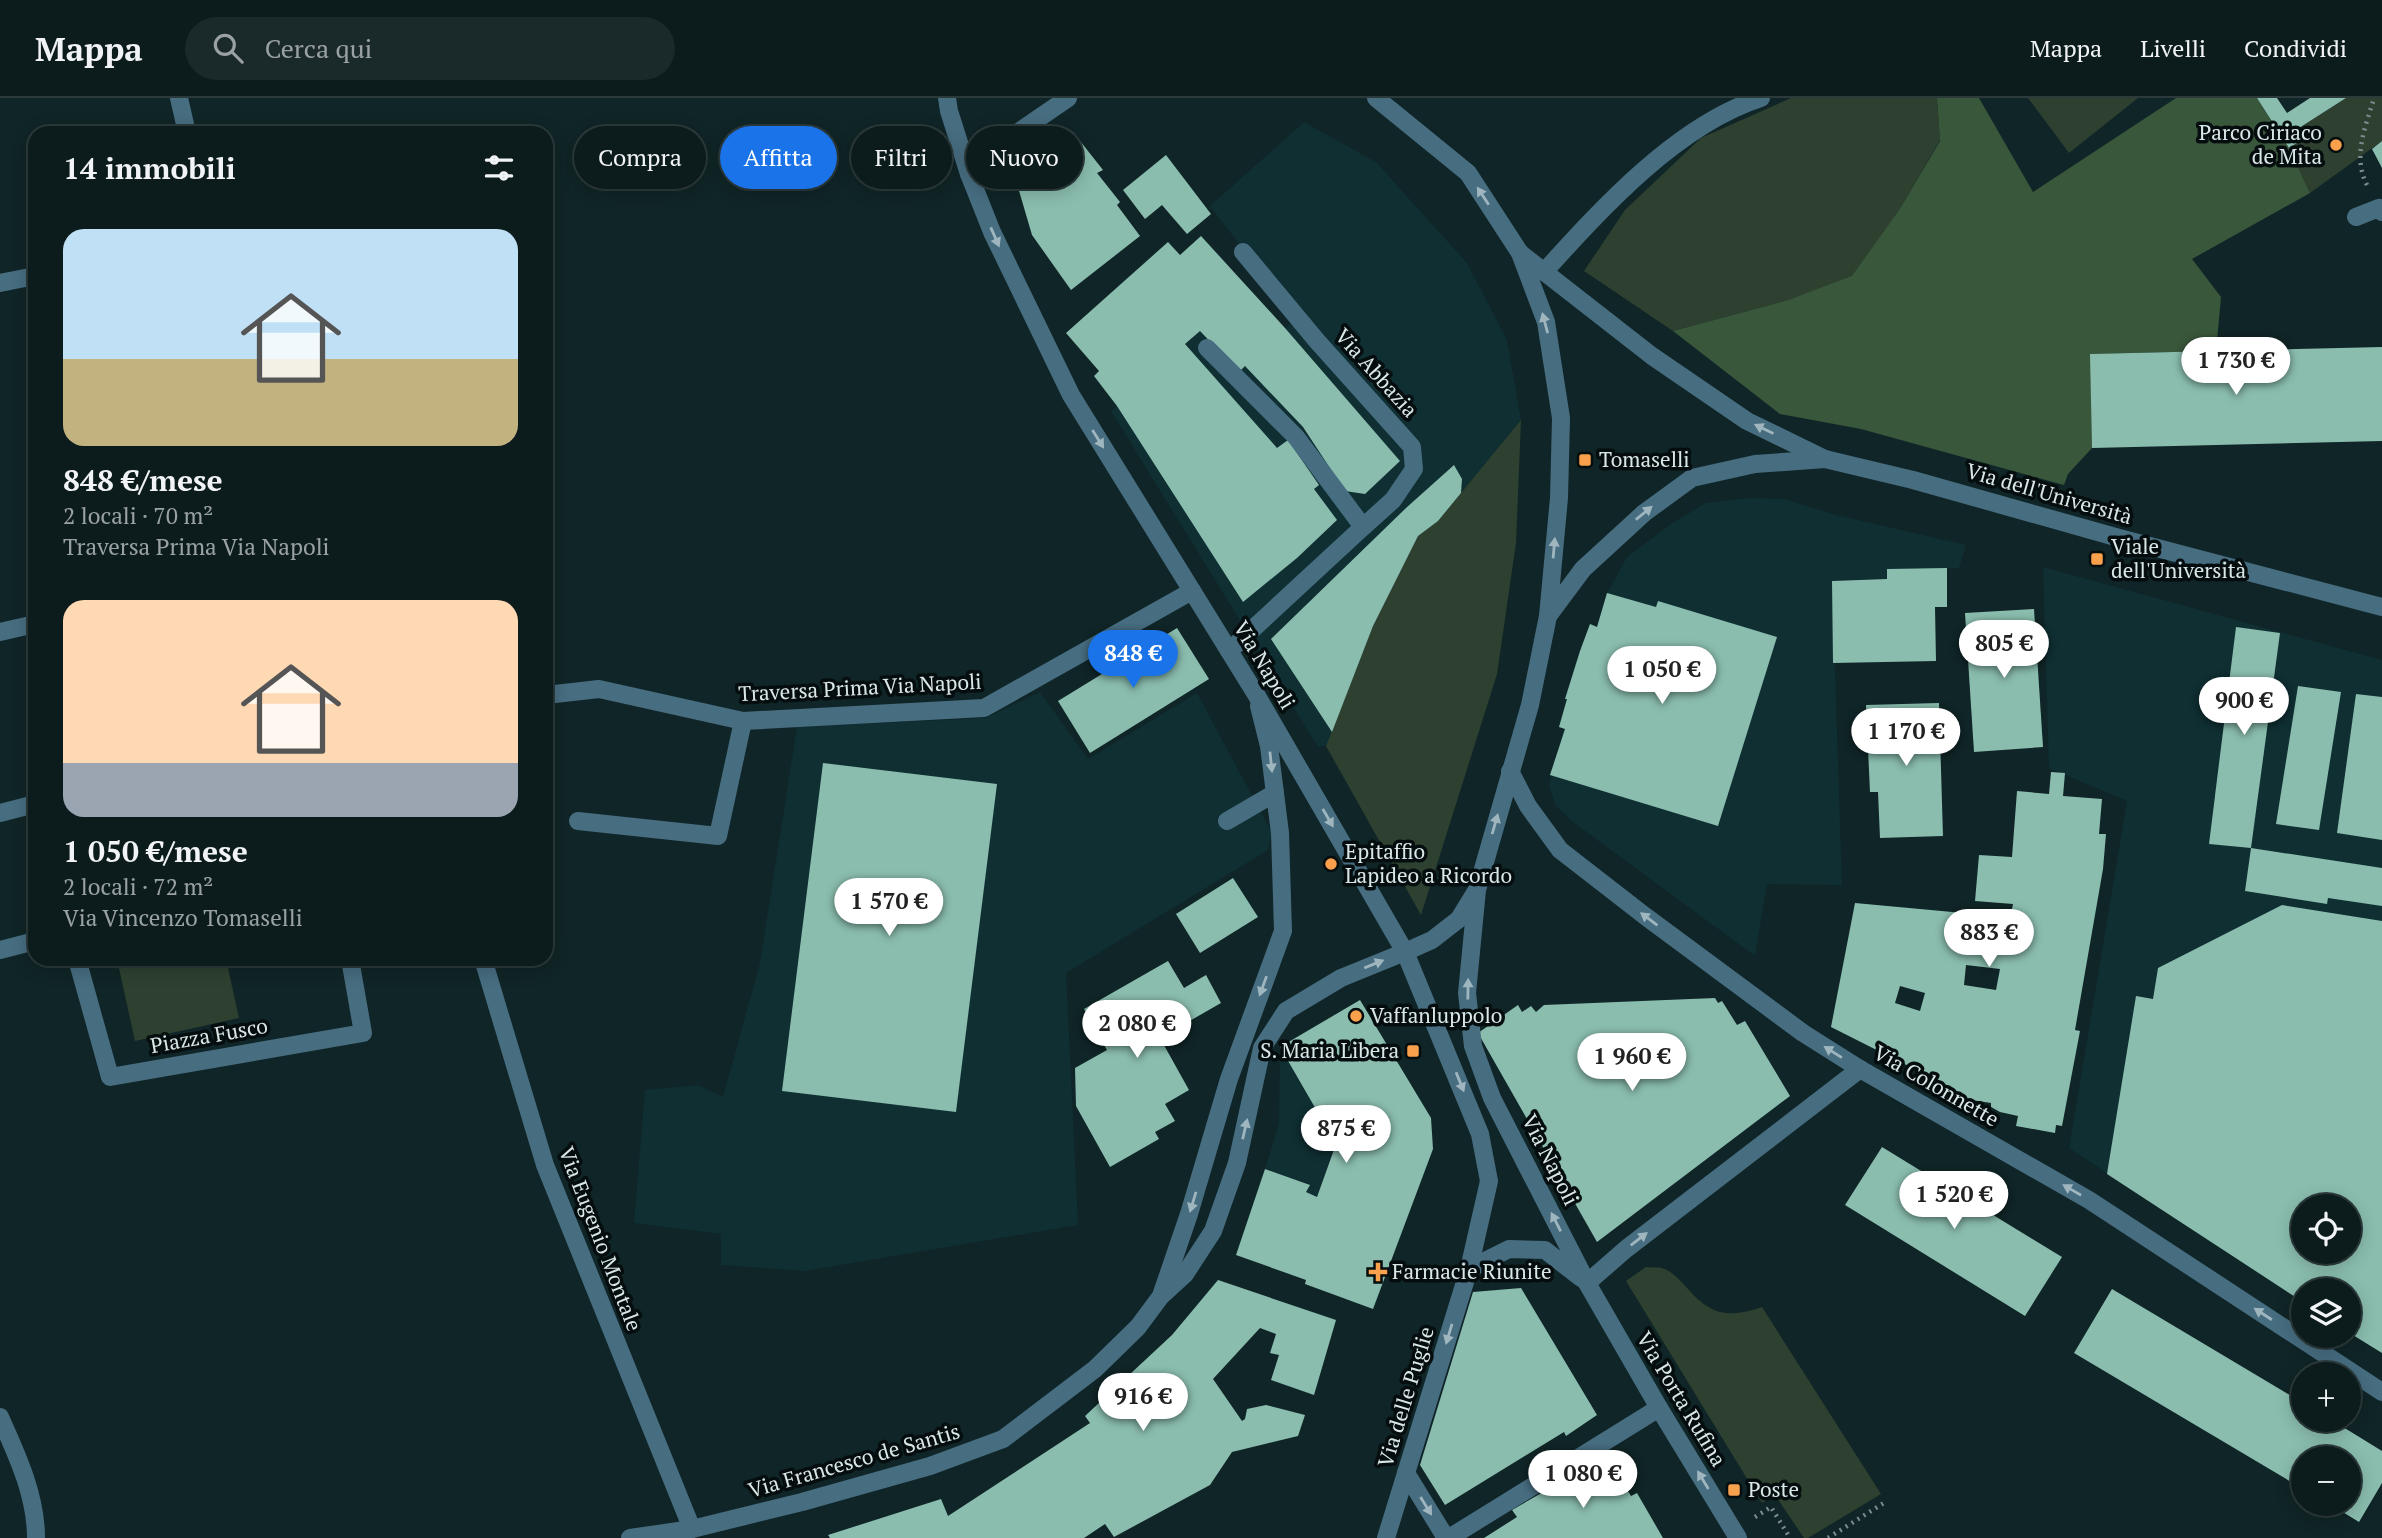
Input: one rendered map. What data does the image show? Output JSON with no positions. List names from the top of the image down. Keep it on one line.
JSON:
{"streets":{"street":["Via Abbazia","Via dell'Università","Via Napoli","Traversa Prima Via Napoli","Piazza Fusco","Via Colonnette","Via Eugenio Montale","Via delle Puglie","Via Porta Rufina","Via Francesco de Santis"]},"crossings":[["Via Abbazia","Via Napoli"],["Via Napoli","Traversa Prima Via Napoli"],["Via Napoli","Via delle Puglie"],["Via Napoli","Via Porta Rufina"],["Via Napoli","Via Francesco de Santis"],["Via Eugenio Montale","Via Francesco de Santis"]],"one_way":["Via Colonnette","Via delle Puglie","Via Porta Rufina"],"places":{"other":["Parco Ciriaco de Mita","Epitaffio Lapideo a Ricordo","Vaffanluppolo"],"transit":["Tomaselli","Viale dell'Università","S. Maria Libera","Poste"],"health":["Farmacie Riunite"]},"page":{"header":"Mappa","search":"Cerca qui","nav":["Mappa","Livelli","Condividi"],"chip":["Compra","Affitta","Filtri","Nuovo"],"heading":"14 immobili","list":[{"name":"848 €/mese","note":"2 locali · 70 m² · Traversa Prima Via Napoli"},{"name":"1 050 €/mese","note":"2 locali · 72 m² · Via Vincenzo Tomaselli"}],"price":["1 730 €","805 €","848 €","1 050 €","900 €","1 170 €","1 570 €","883 €","2 080 €","1 960 €","875 €","1 520 €","916 €","1 080 €"],"map_buttons":["+","−"]}}
